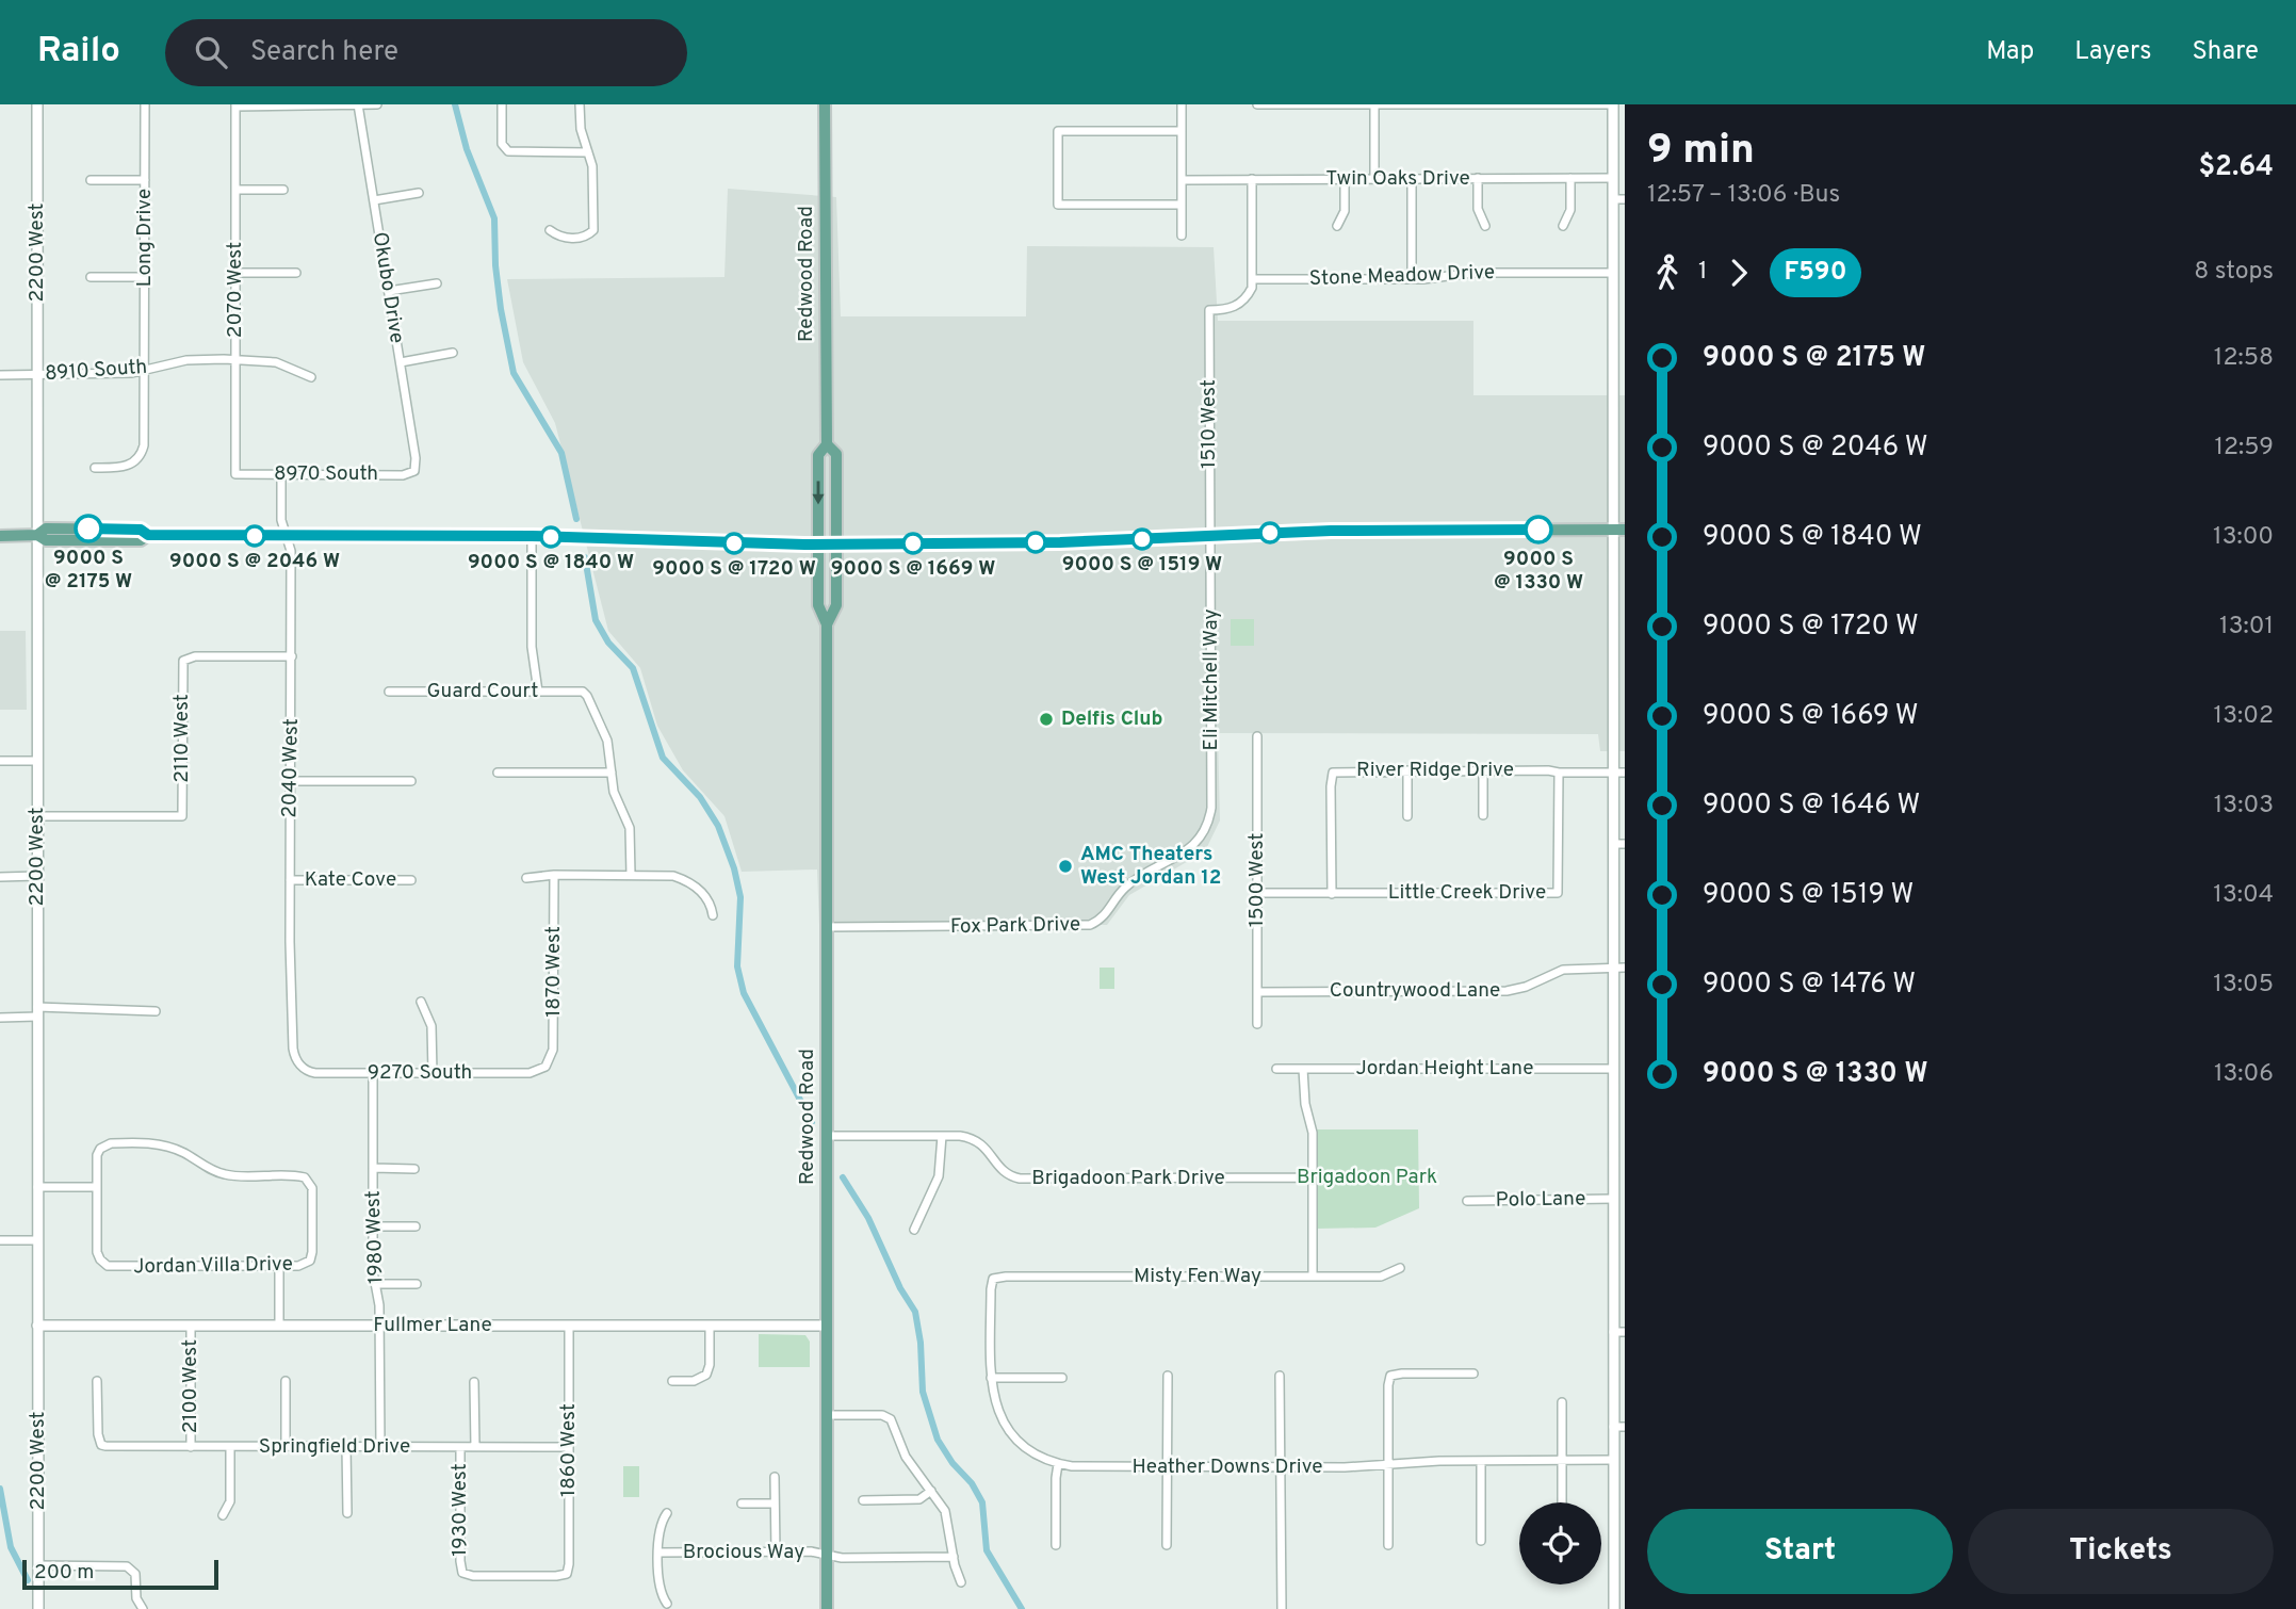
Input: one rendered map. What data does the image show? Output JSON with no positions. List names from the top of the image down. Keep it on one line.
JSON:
{"streets":{"main road":["Redwood Road"],"street":["Twin Oaks Drive","Long Drive","2200 West","Stone Meadow Drive","Okubo Drive","2070 West","8910 South","1510 West","8970 South","Eli Mitchell Way","Guard Court","2110 West","2040 West","River Ridge Drive","Kate Cove","1500 West","Little Creek Drive","Fox Park Drive","1870 West","Countrywood Lane","Jordan Height Lane","9270 South","Brigadoon Park Drive","Polo Lane","1980 West","Jordan Villa Drive","Misty Fen Way","Fullmer Lane","2100 West","Springfield Drive","1860 West","Heather Downs Drive","1930 West","Brocious Way"]},"crossings":[["Long Drive","8910 South"],["2200 West","8910 South"],["2200 West","2110 West"],["2200 West","Fullmer Lane"],["Redwood Road","Fox Park Drive"],["Redwood Road","Brigadoon Park Drive"],["Redwood Road","Fullmer Lane"],["Redwood Road","Brocious Way"],["Stone Meadow Drive","1510 West"],["Okubo Drive","8970 South"],["2070 West","8910 South"],["2070 West","8970 South"],["1510 West","Eli Mitchell Way"],["8970 South","2040 West"],["Eli Mitchell Way","Fox Park Drive"],["2110 West","2040 West"],["2040 West","Kate Cove"],["2040 West","9270 South"],["River Ridge Drive","Little Creek Drive"],["1500 West","Little Creek Drive"],["1500 West","Countrywood Lane"],["1870 West","9270 South"],["9270 South","1980 West"],["1980 West","Fullmer Lane"],["1980 West","Springfield Drive"],["Misty Fen Way","Heather Downs Drive"],["Fullmer Lane","2100 West"],["Fullmer Lane","1860 West"],["2100 West","Springfield Drive"],["Springfield Drive","1860 West"],["Springfield Drive","1930 West"],["1860 West","1930 West"]],"parks":["Brigadoon Park"],"places":["9000 S @ 2175 W","9000 S @ 1330 W","9000 S @ 2046 W","9000 S @ 1840 W","9000 S @ 1519 W","9000 S @ 1720 W","9000 S @ 1669 W","Delfis Club","AMC Theaters West Jordan 12"],"lines":["bus line F590"],"scale_bar":"200 m","page":{"header":"Railo","search":"Search here","nav":["Map","Layers","Share"],"heading":["9 min","12:57 – 13:06 · Bus","$2.64"],"legs":["1","F590","8 stops"],"list":[{"name":"9000 S @ 2175 W","value":"12:58"},{"name":"9000 S @ 2046 W","value":"12:59"},{"name":"9000 S @ 1840 W","value":"13:00"},{"name":"9000 S @ 1720 W","value":"13:01"},{"name":"9000 S @ 1669 W","value":"13:02"},{"name":"9000 S @ 1646 W","value":"13:03"},{"name":"9000 S @ 1519 W","value":"13:04"},{"name":"9000 S @ 1476 W","value":"13:05"},{"name":"9000 S @ 1330 W","value":"13:06"}],"buttons":["Start","Tickets"],"scale":"200 m"}}
